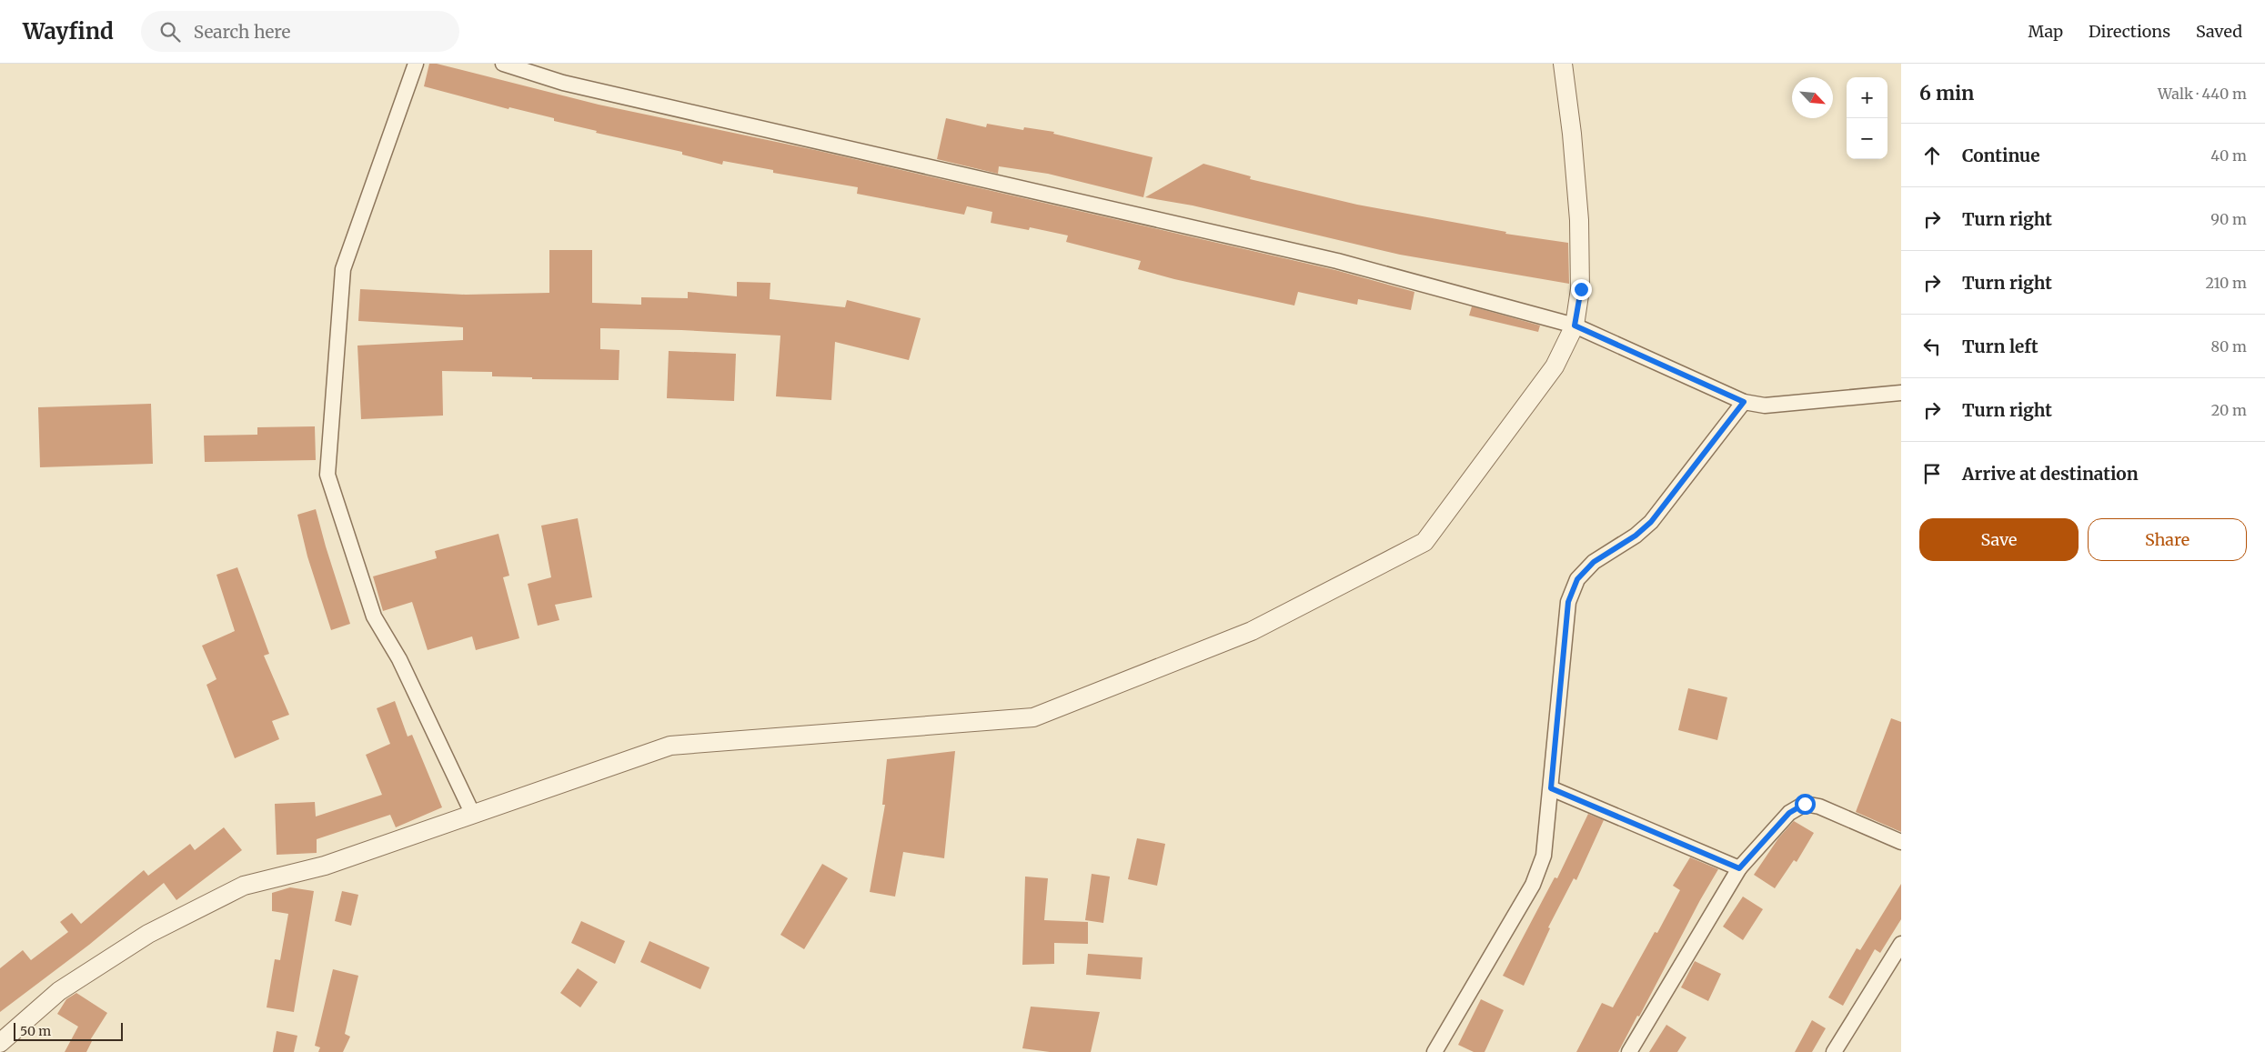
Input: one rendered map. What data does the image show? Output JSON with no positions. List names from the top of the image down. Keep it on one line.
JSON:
{"scale_bar":"50 m","north":"bottom right","page":{"header":"Wayfind","search":"Search here","nav":["Map","Directions","Saved"],"heading":["6 min","Walk · 440 m"],"map_buttons":["+","−"],"list":[["Continue","40 m"],["Turn right","90 m"],["Turn right","210 m"],["Turn left","80 m"],["Turn right","20 m"],"Arrive at destination"],"buttons":["Save","Share"],"scale":"50 m"}}
